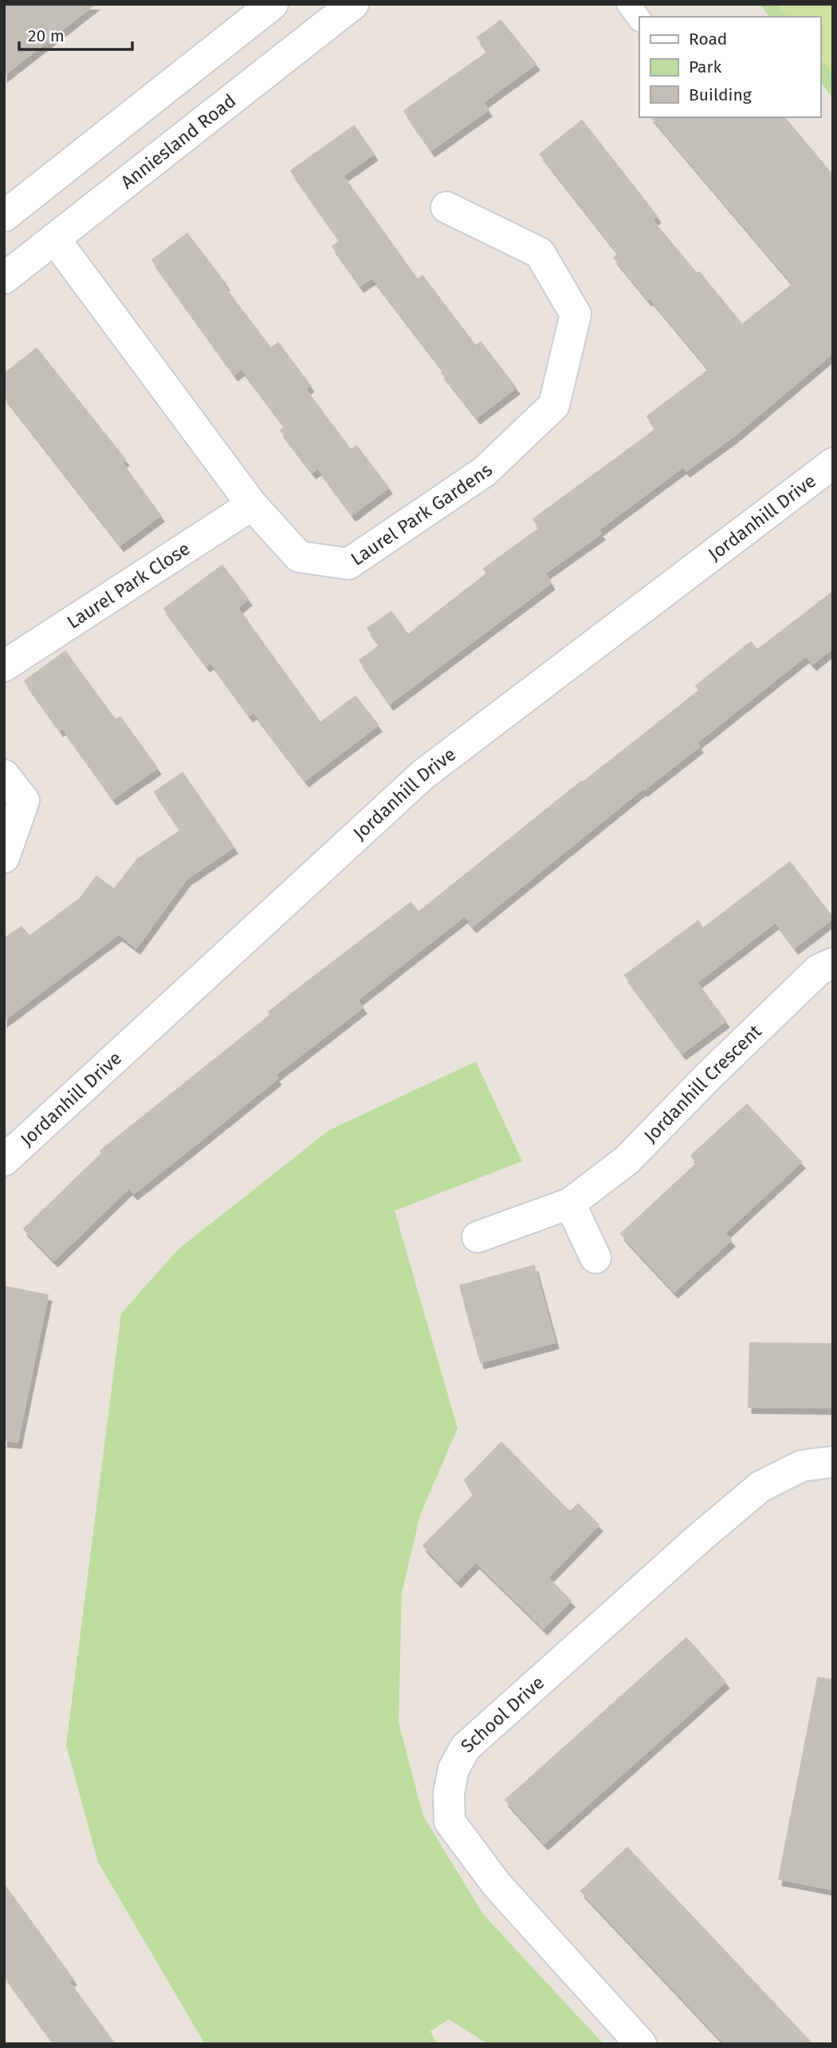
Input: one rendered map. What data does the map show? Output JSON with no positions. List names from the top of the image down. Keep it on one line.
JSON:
{"streets":{"street":["Anniesland Road","Laurel Park Gardens","Jordanhill Drive","Laurel Park Close","Jordanhill Crescent","School Drive"]},"crossings":[["Anniesland Road","Laurel Park Gardens"],["Laurel Park Gardens","Laurel Park Close"]],"legend":["Road","Park","Building"],"scale_bar":"20 m"}
